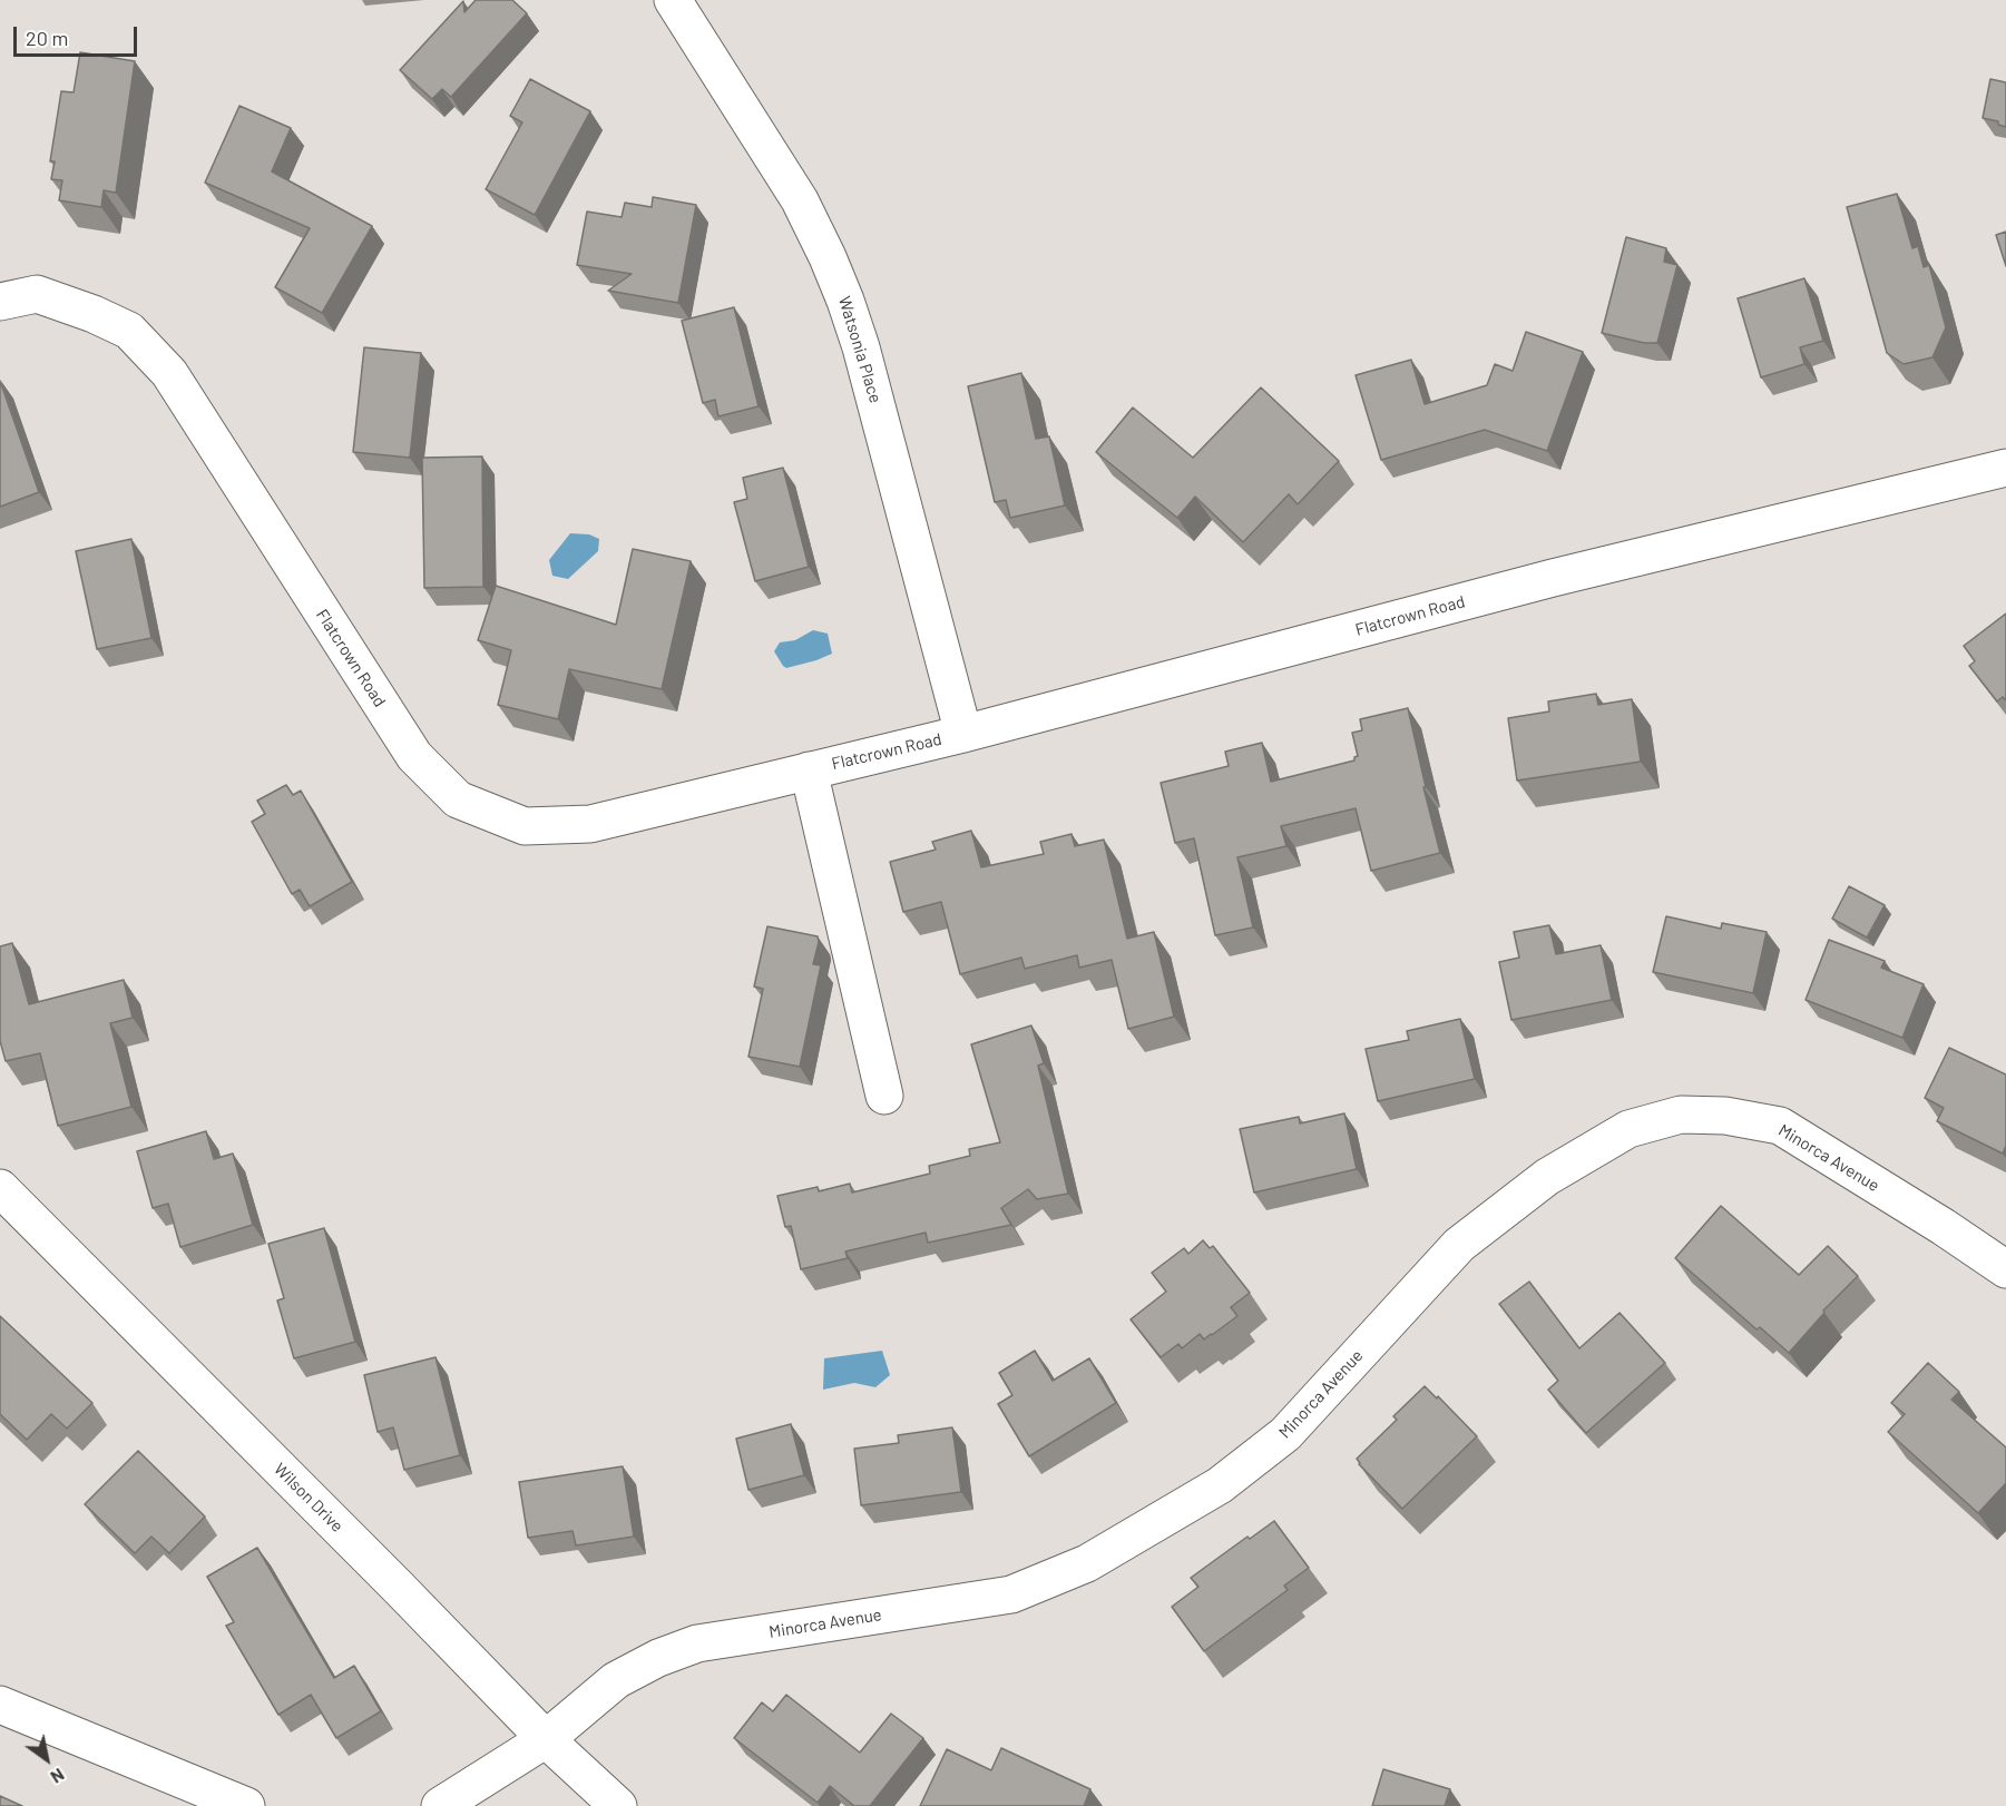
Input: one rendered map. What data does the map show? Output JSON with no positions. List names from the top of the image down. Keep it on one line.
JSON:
{"streets":{"street":["Watsonia Place","Flatcrown Road","Minorca Avenue","Wilson Drive"]},"crossings":[["Watsonia Place","Flatcrown Road"],["Minorca Avenue","Wilson Drive"]],"scale_bar":"20 m","north":"bottom right"}
